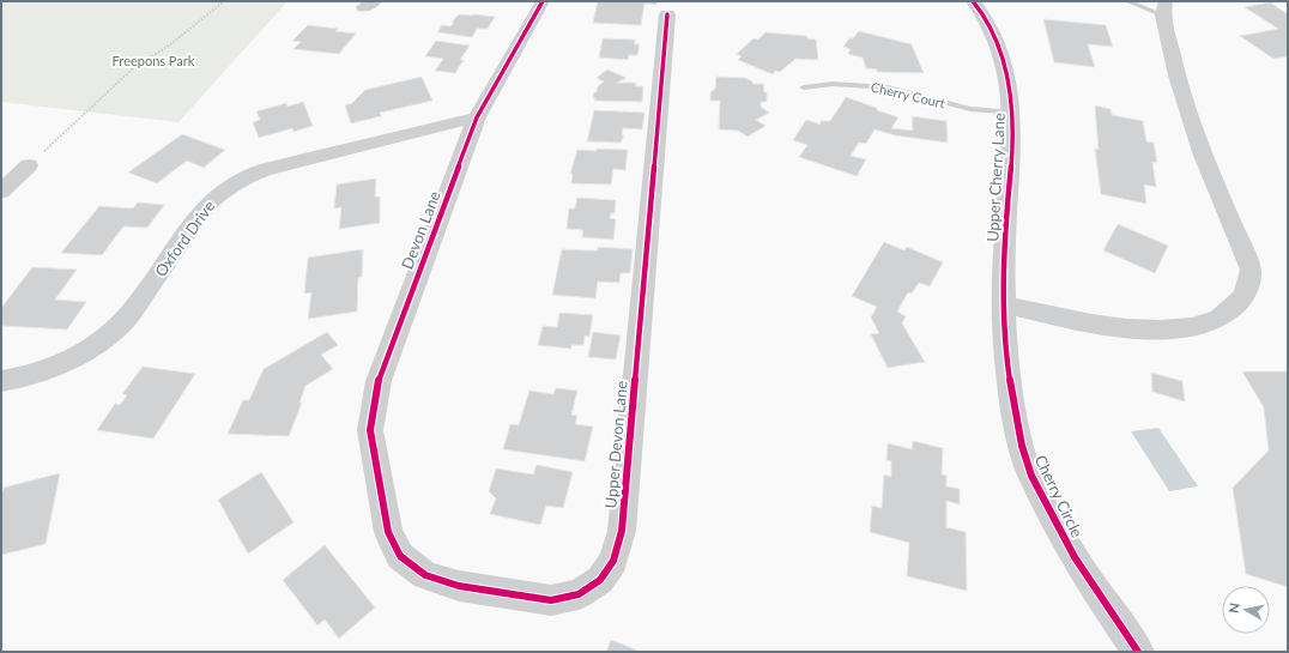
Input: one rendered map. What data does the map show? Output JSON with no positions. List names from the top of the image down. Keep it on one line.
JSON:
{"streets":{"street":["Upper Cherry Lane","Devon Lane","Oxford Drive","Upper Devon Lane","Cherry Circle"],"lane":["Cherry Court"]},"crossings":[["Cherry Court","Upper Cherry Lane"],["Upper Cherry Lane","Cherry Circle"],["Devon Lane","Oxford Drive"],["Devon Lane","Upper Devon Lane"]],"parks":["Freepons Park"],"north":"left"}
